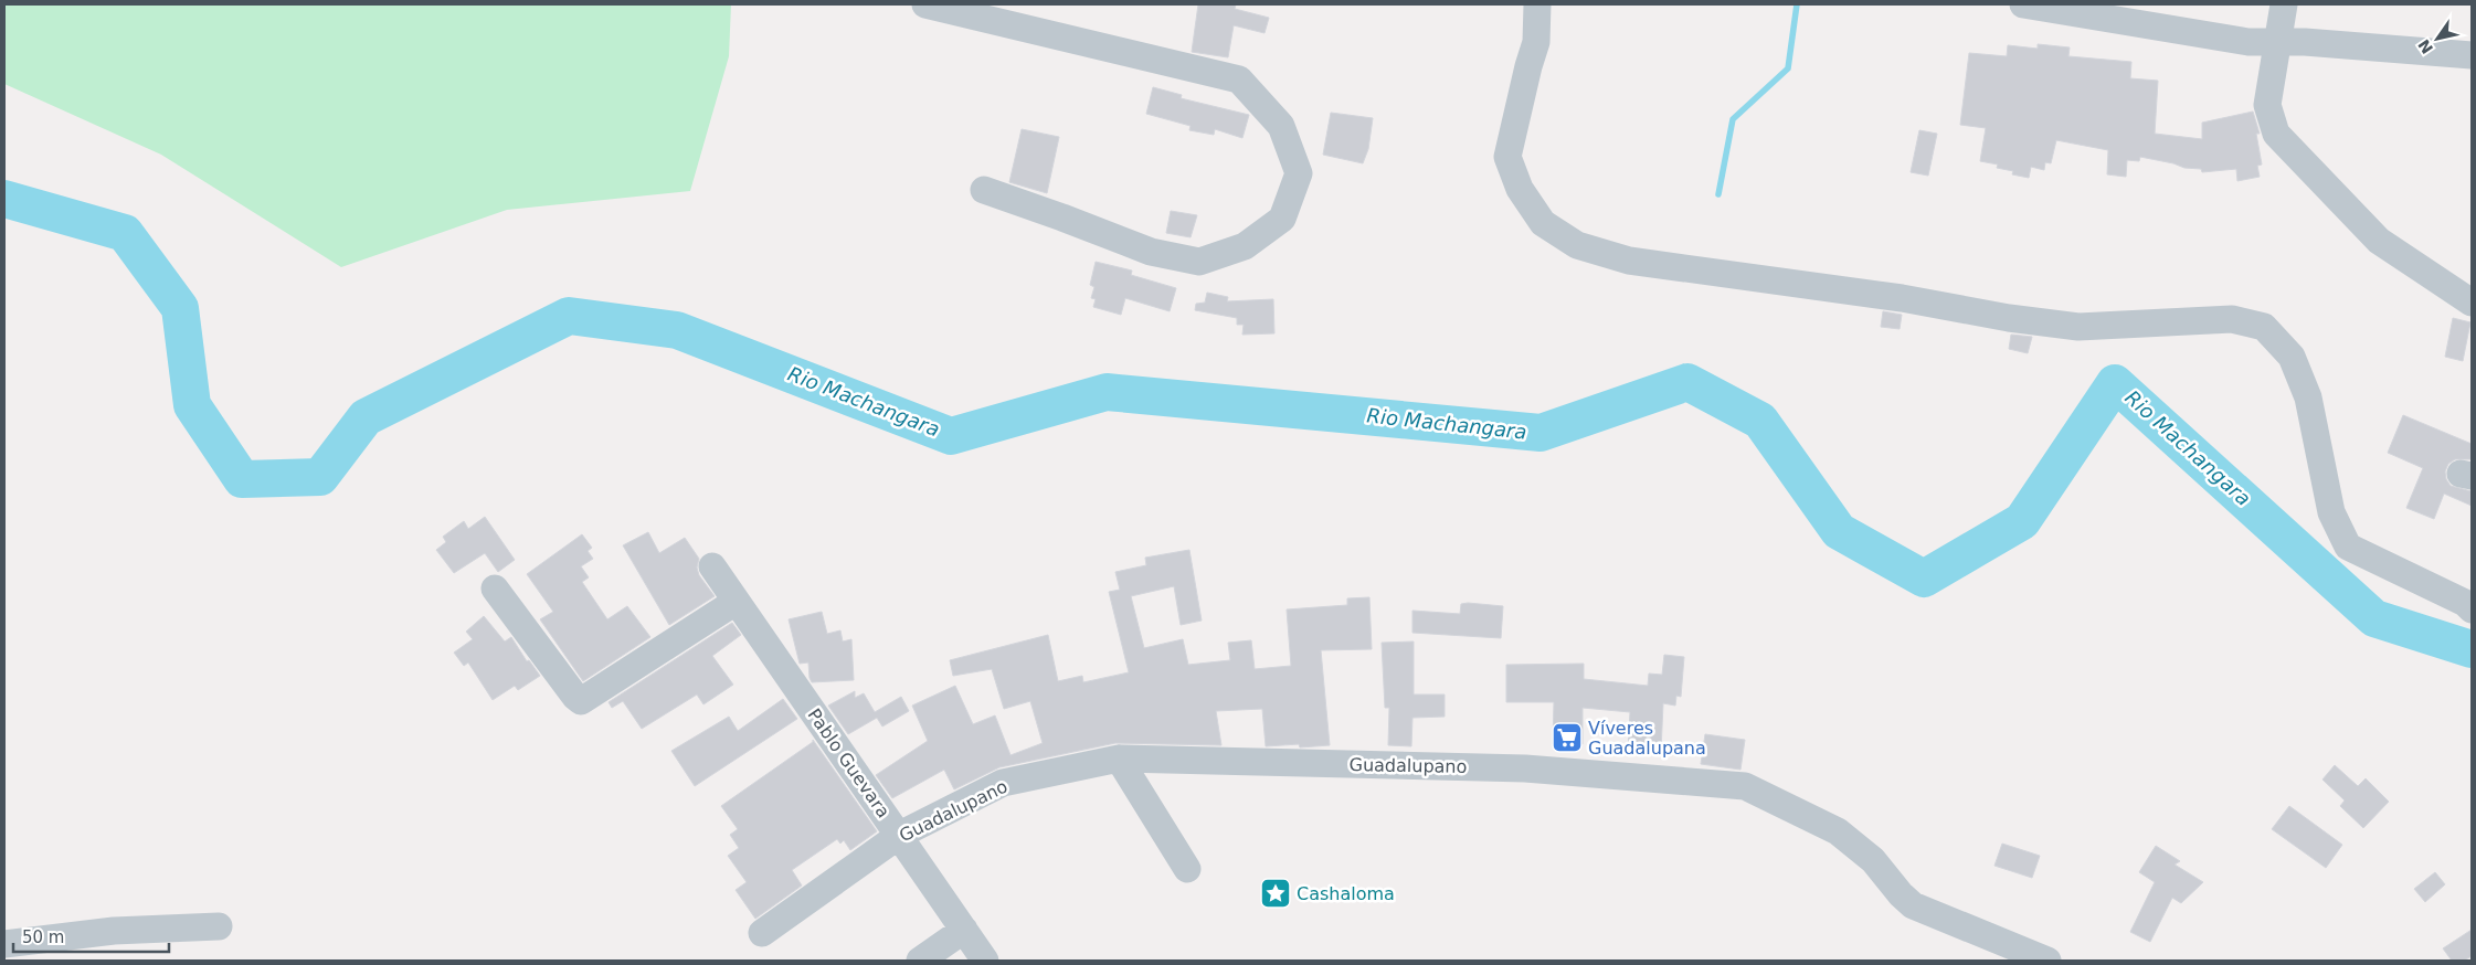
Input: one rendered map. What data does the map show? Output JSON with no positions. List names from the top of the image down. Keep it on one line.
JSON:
{"streets":{"street":["Pablo Guevara","Guadalupano"]},"crossings":[["Pablo Guevara","Guadalupano"]],"water":["Rio Machangara"],"places":{"supermarket":["Víveres Guadalupana"],"place":["Cashaloma"]},"scale_bar":"50 m","north":"bottom left"}
